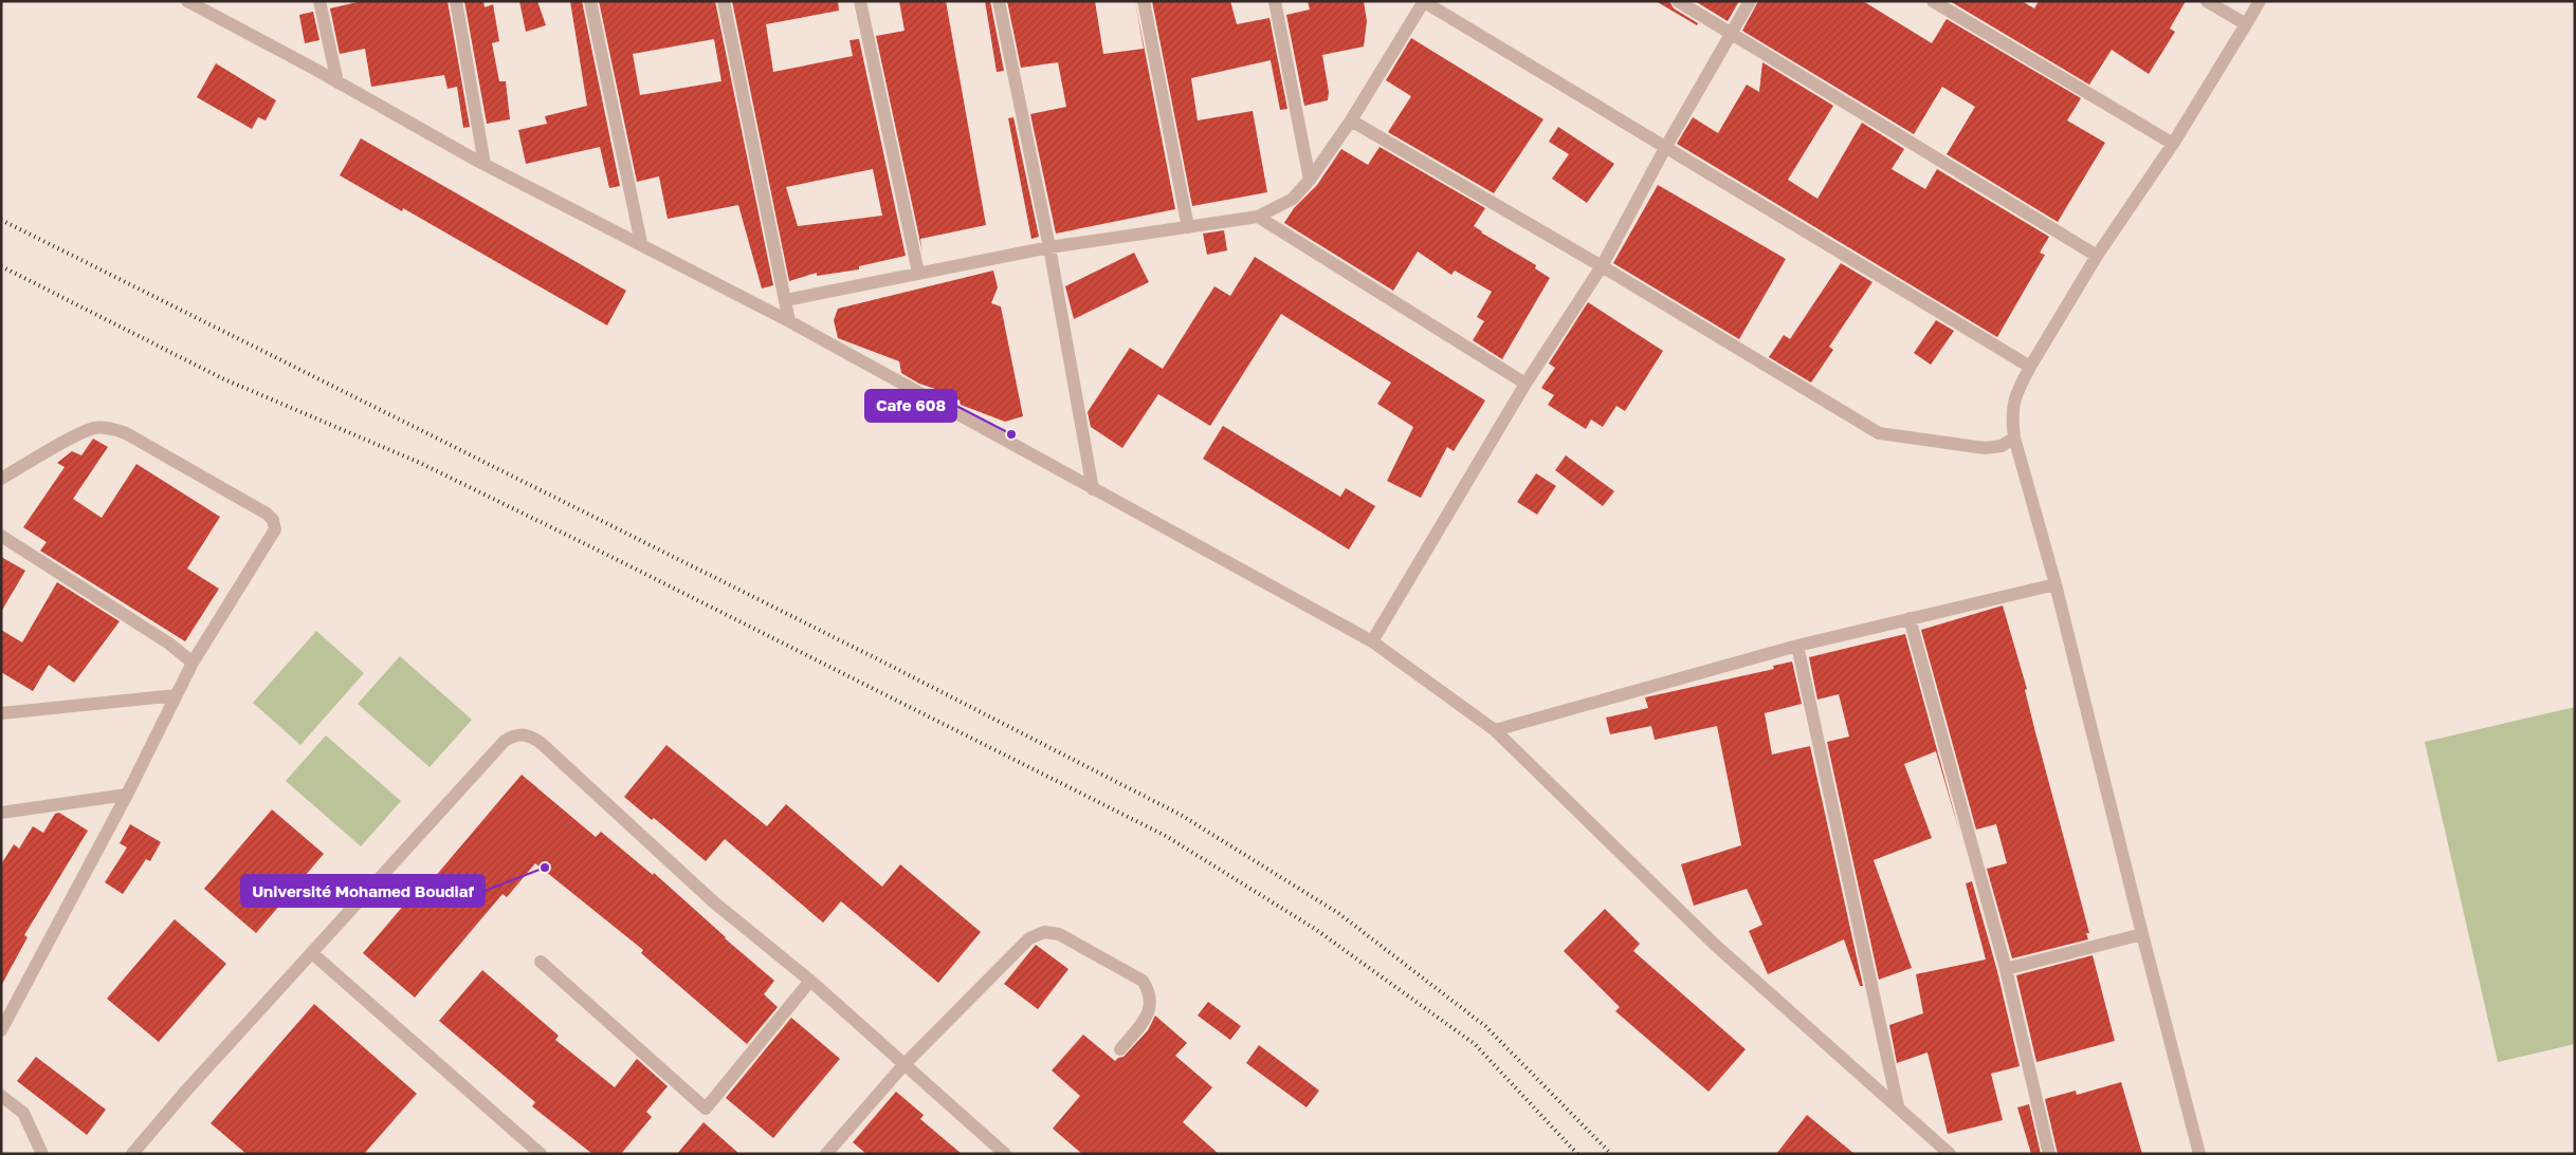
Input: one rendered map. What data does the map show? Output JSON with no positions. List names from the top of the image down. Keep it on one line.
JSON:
{"places":["Cafe 608","Université Mohamed Boudiaf"]}
